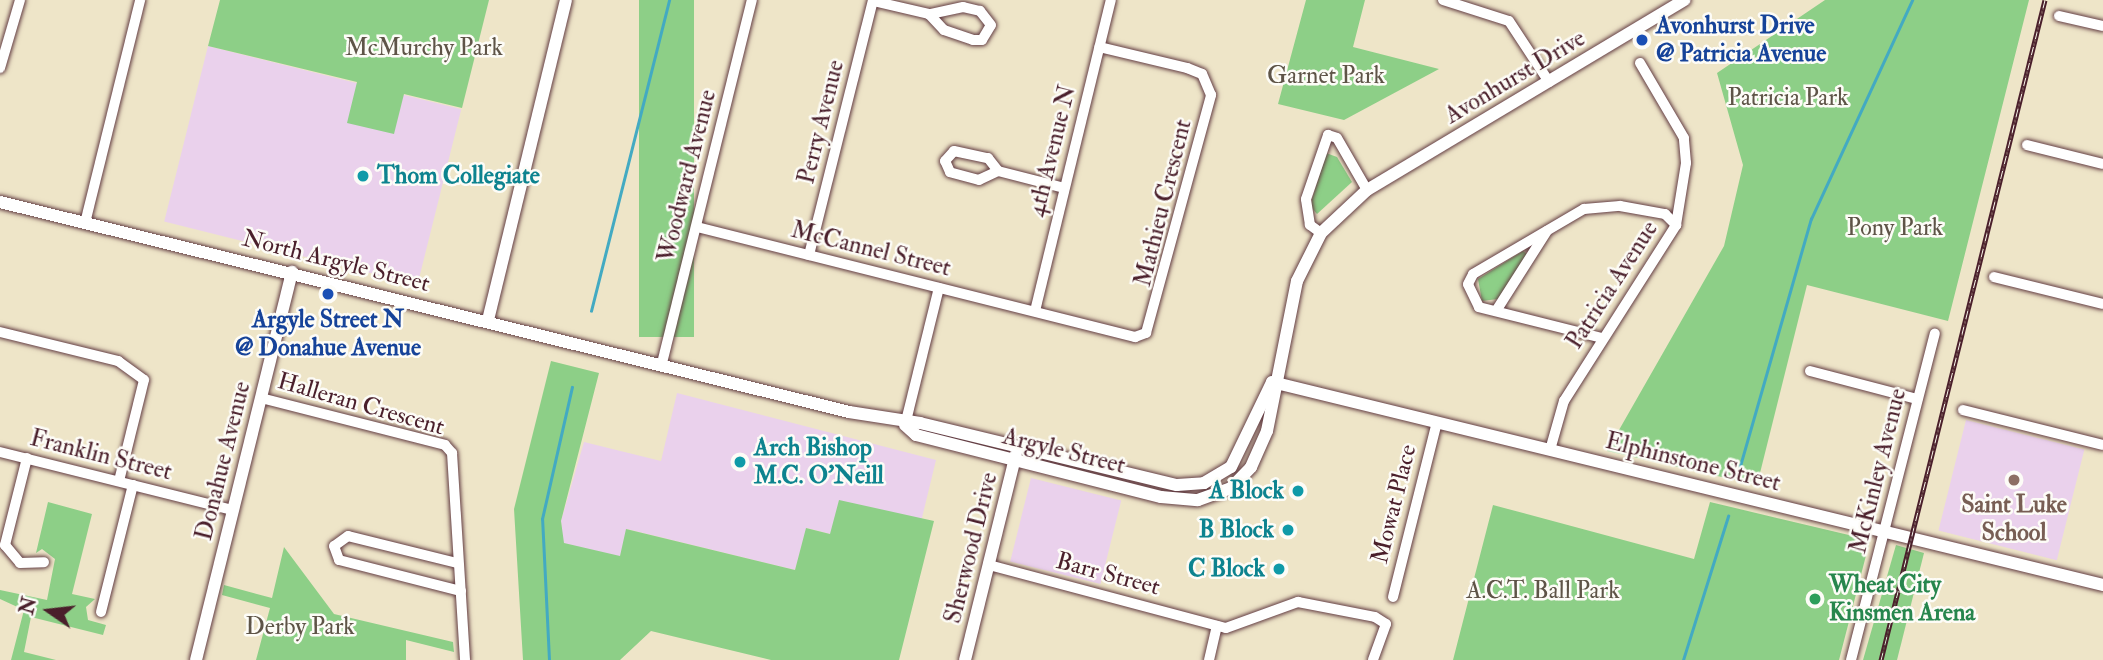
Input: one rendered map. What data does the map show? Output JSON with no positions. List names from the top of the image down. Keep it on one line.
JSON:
{"streets":{"street":["Avonhurst Drive","Perry Avenue","4th Avenue N","Woodward Avenue","Mathieu Crescent","McCannel Street","North Argyle Street","Patricia Avenue","Halleran Crescent","Argyle Street","Franklin Street","Donahue Avenue","Elphinstone Street","McKinley Avenue","Mowat Place","Sherwood Drive","Barr Street"]},"crossings":[["Avonhurst Drive","Argyle Street"],["Avonhurst Drive","Elphinstone Street"],["Perry Avenue","McCannel Street"],["4th Avenue N","Mathieu Crescent"],["4th Avenue N","McCannel Street"],["Woodward Avenue","McCannel Street"],["Woodward Avenue","North Argyle Street"],["Woodward Avenue","Argyle Street"],["Mathieu Crescent","McCannel Street"],["North Argyle Street","Argyle Street"],["North Argyle Street","Donahue Avenue"],["Patricia Avenue","Elphinstone Street"],["Halleran Crescent","Donahue Avenue"],["Argyle Street","Sherwood Drive"],["Franklin Street","Donahue Avenue"],["Elphinstone Street","McKinley Avenue"],["Elphinstone Street","Mowat Place"],["Sherwood Drive","Barr Street"]],"parks":["McMurchy Park","Garnet Park","Patricia Park","Pony Park","A.C.T. Ball Park","Derby Park"],"places":["Avonhurst Drive @ Patricia Avenue","Thom Collegiate","Argyle Street N @ Donahue Avenue","Arch Bishop M.C. O'Neill","Saint Luke School","A Block","B Block","C Block","Wheat City Kinsmen Arena"],"north":"left"}
